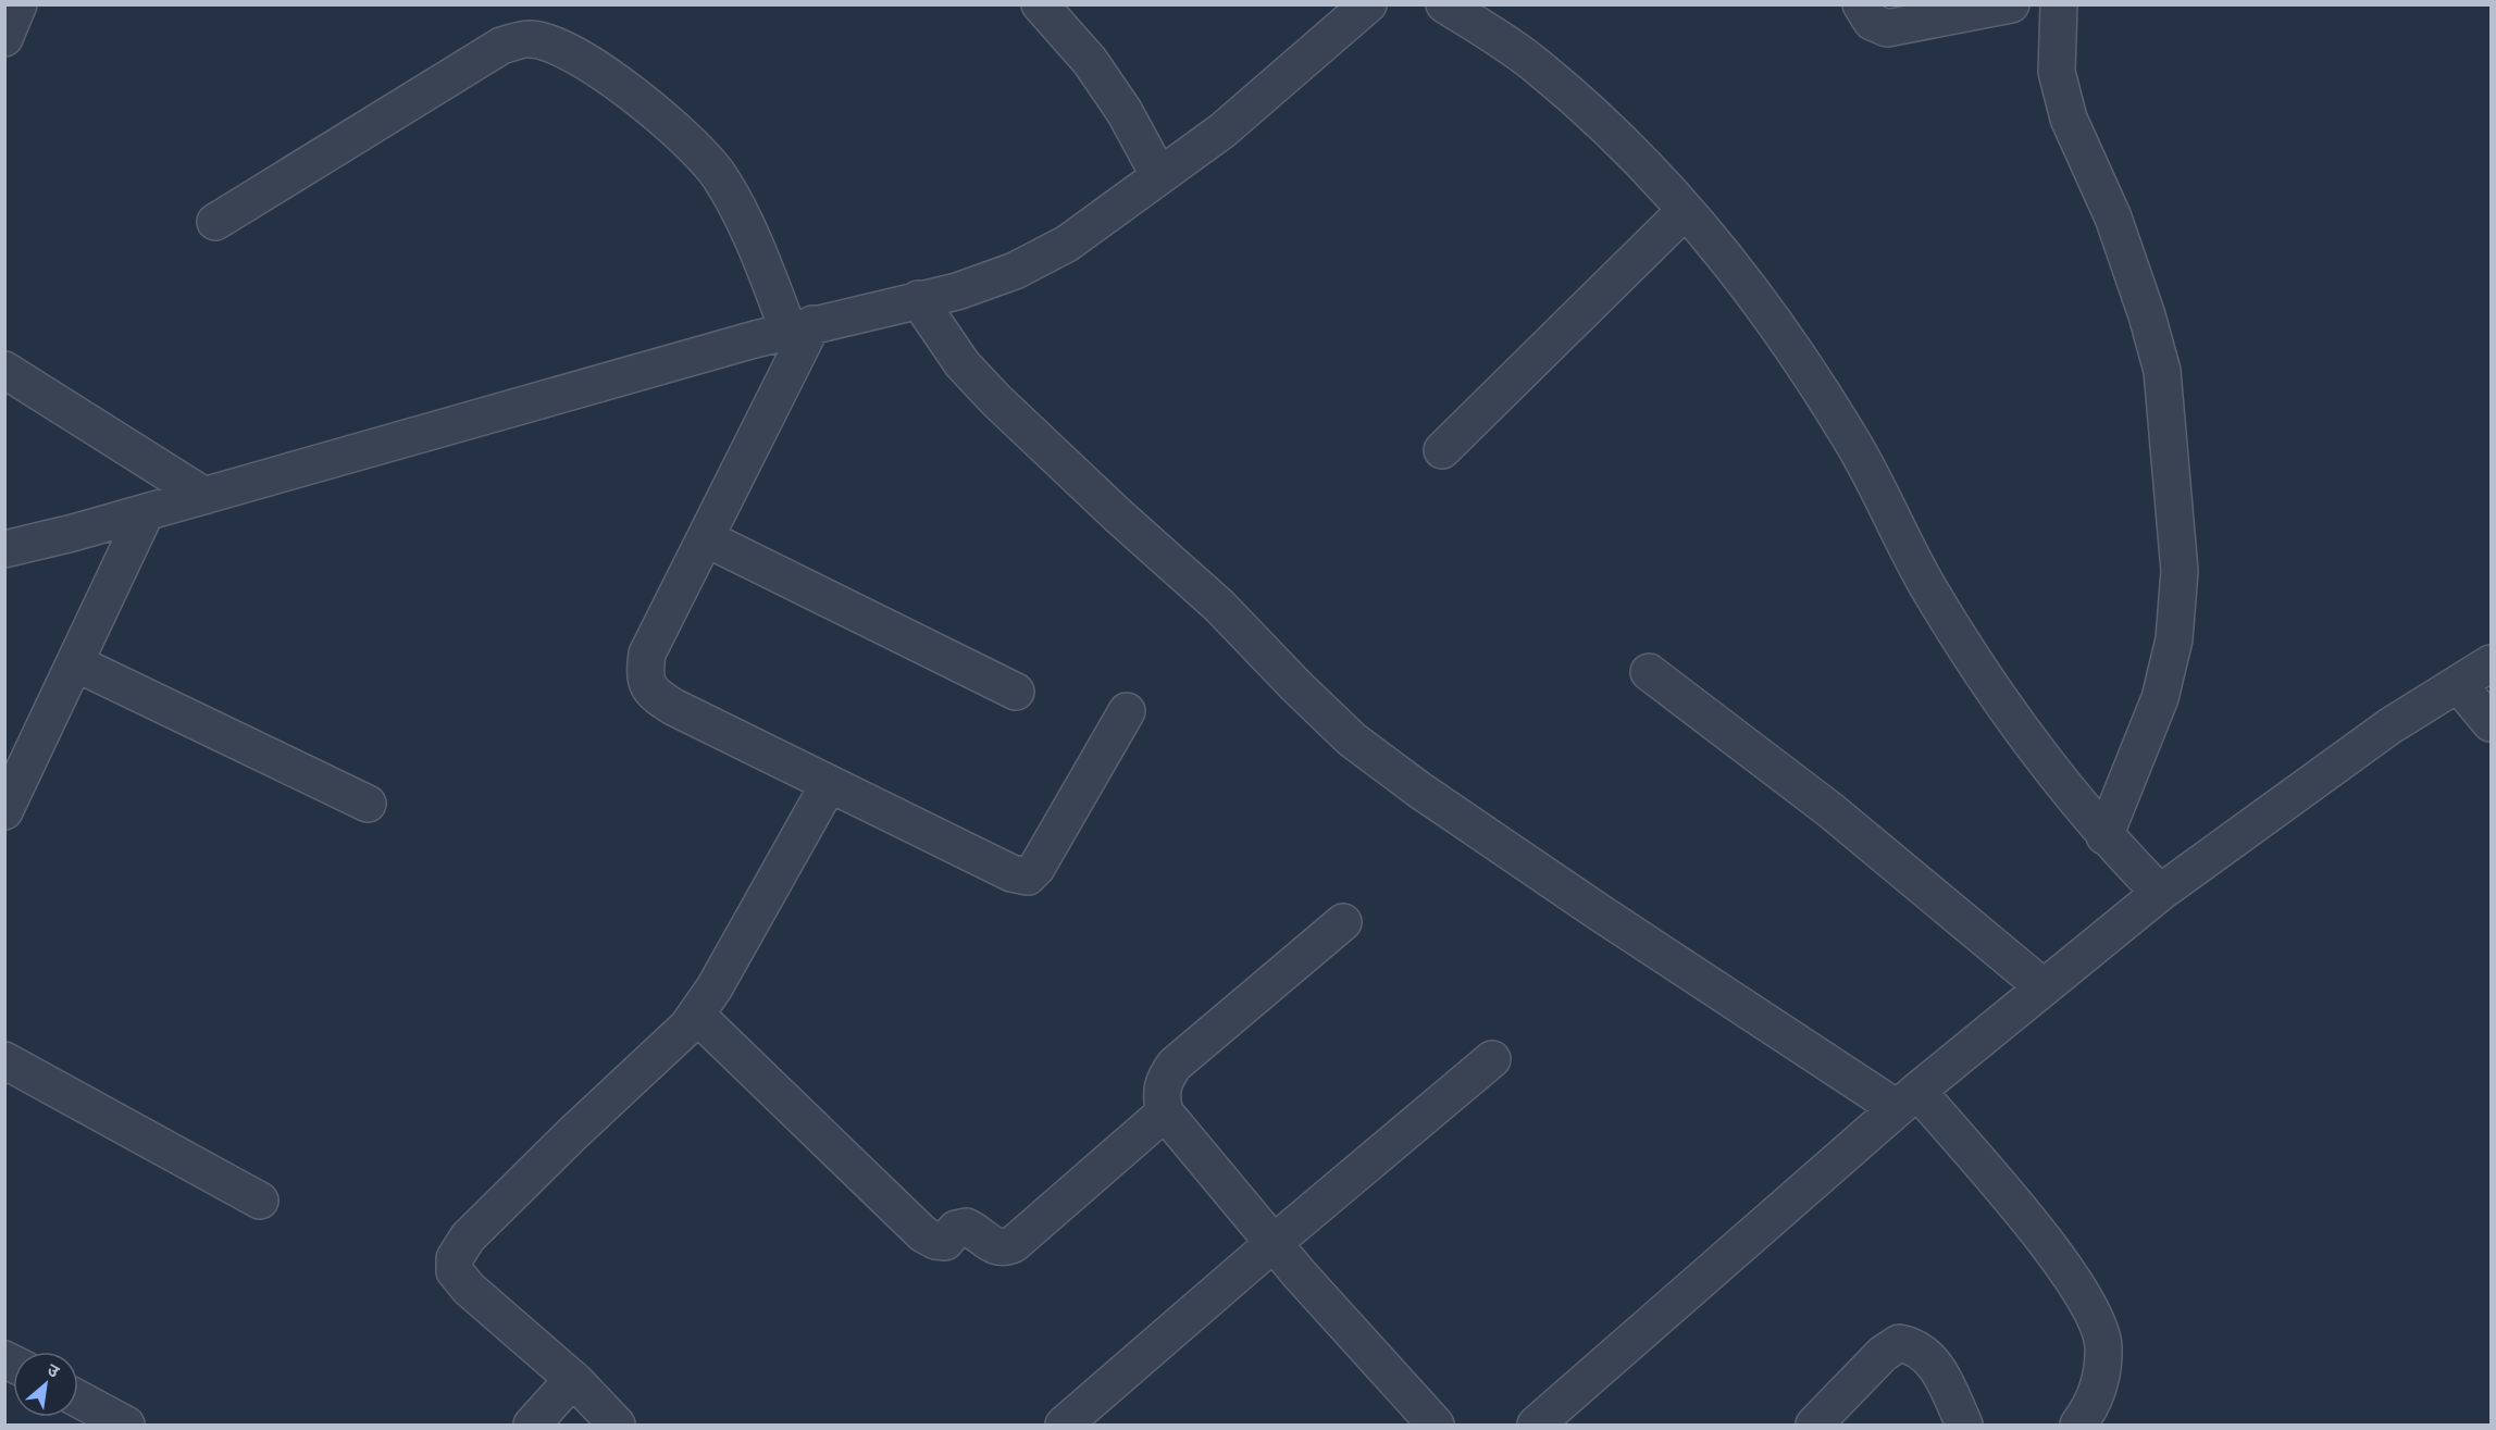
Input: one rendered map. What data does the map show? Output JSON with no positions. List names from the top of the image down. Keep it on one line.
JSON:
{"north":"top right"}
